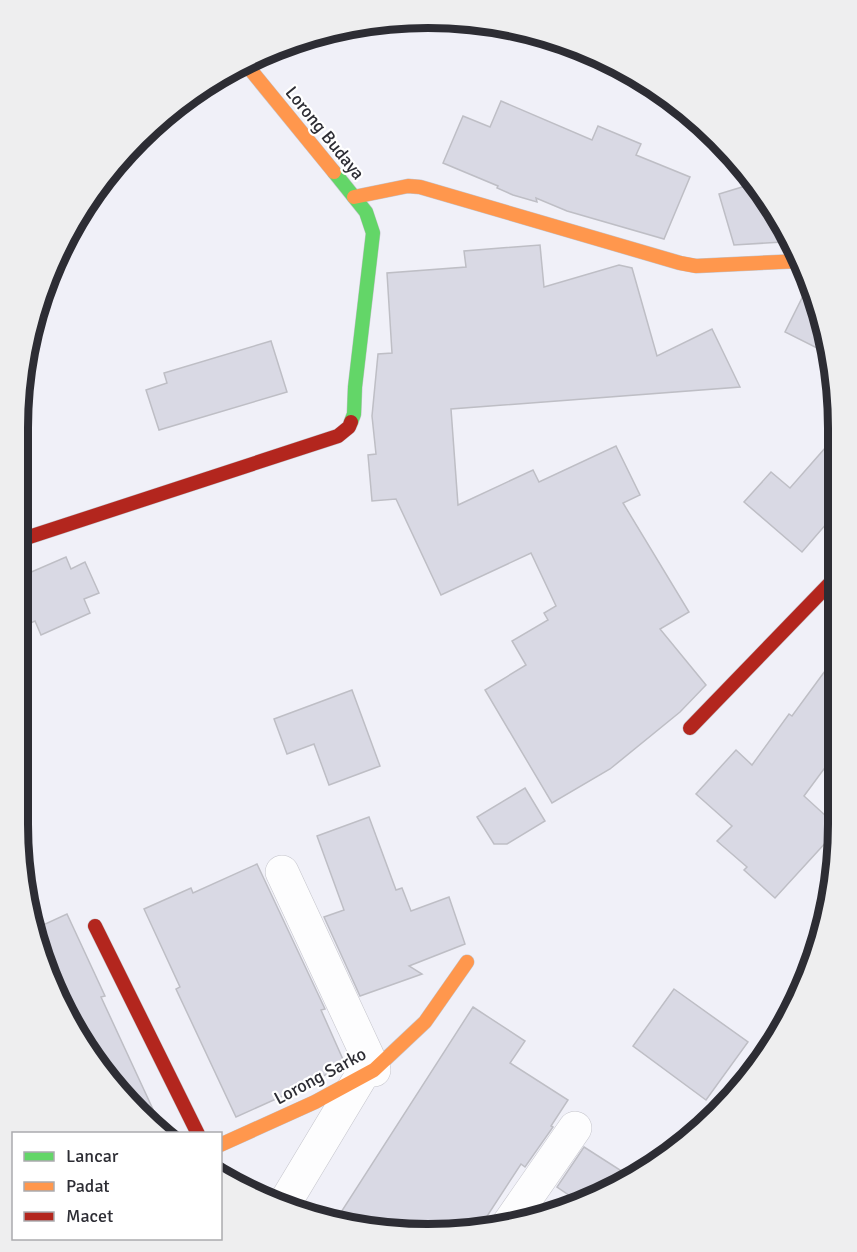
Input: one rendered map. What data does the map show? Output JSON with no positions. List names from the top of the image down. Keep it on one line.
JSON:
{"streets":{"street":["Lorong Budaya","Lorong Sarko"]},"legend":["Lancar","Padat","Macet"]}
